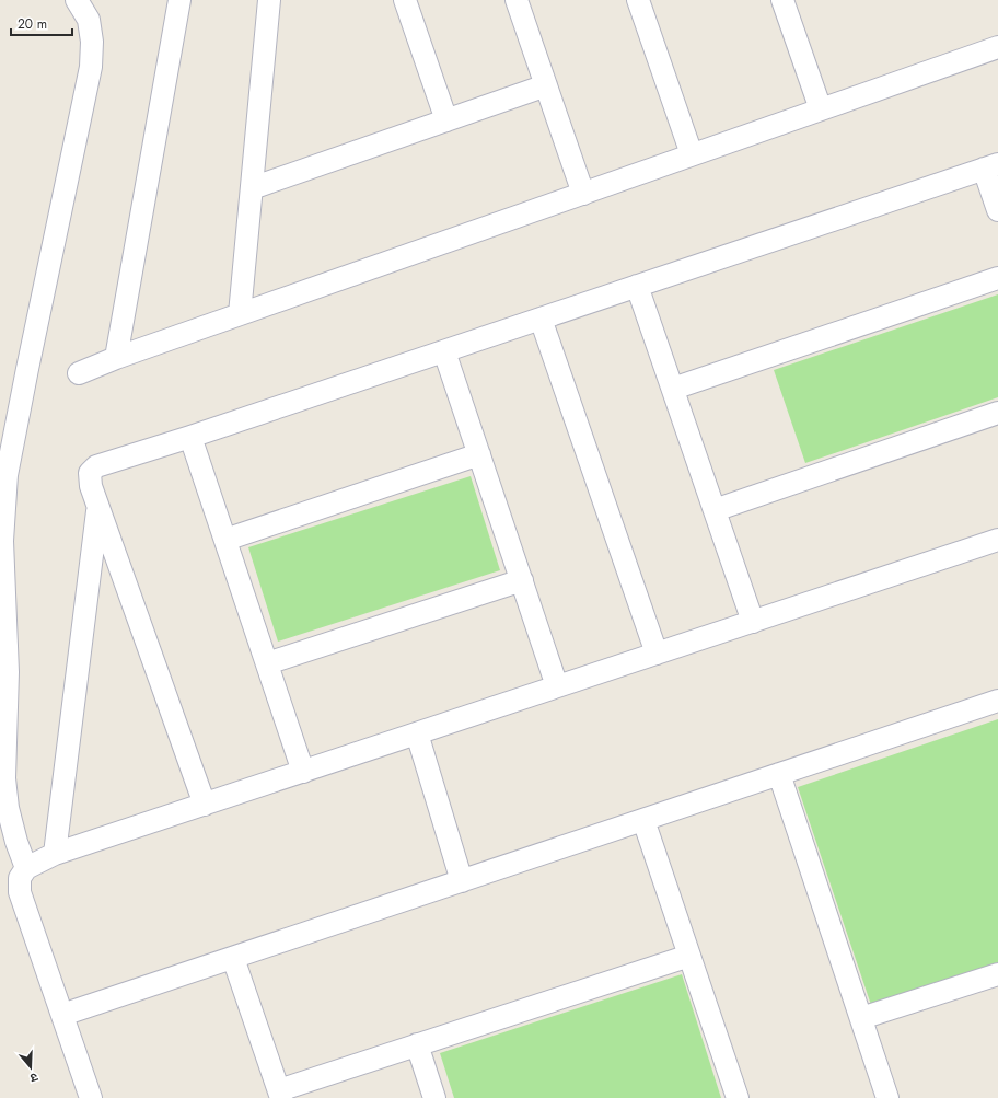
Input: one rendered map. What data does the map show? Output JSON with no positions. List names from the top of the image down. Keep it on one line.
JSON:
{"scale_bar":"20 m","north":"bottom"}
